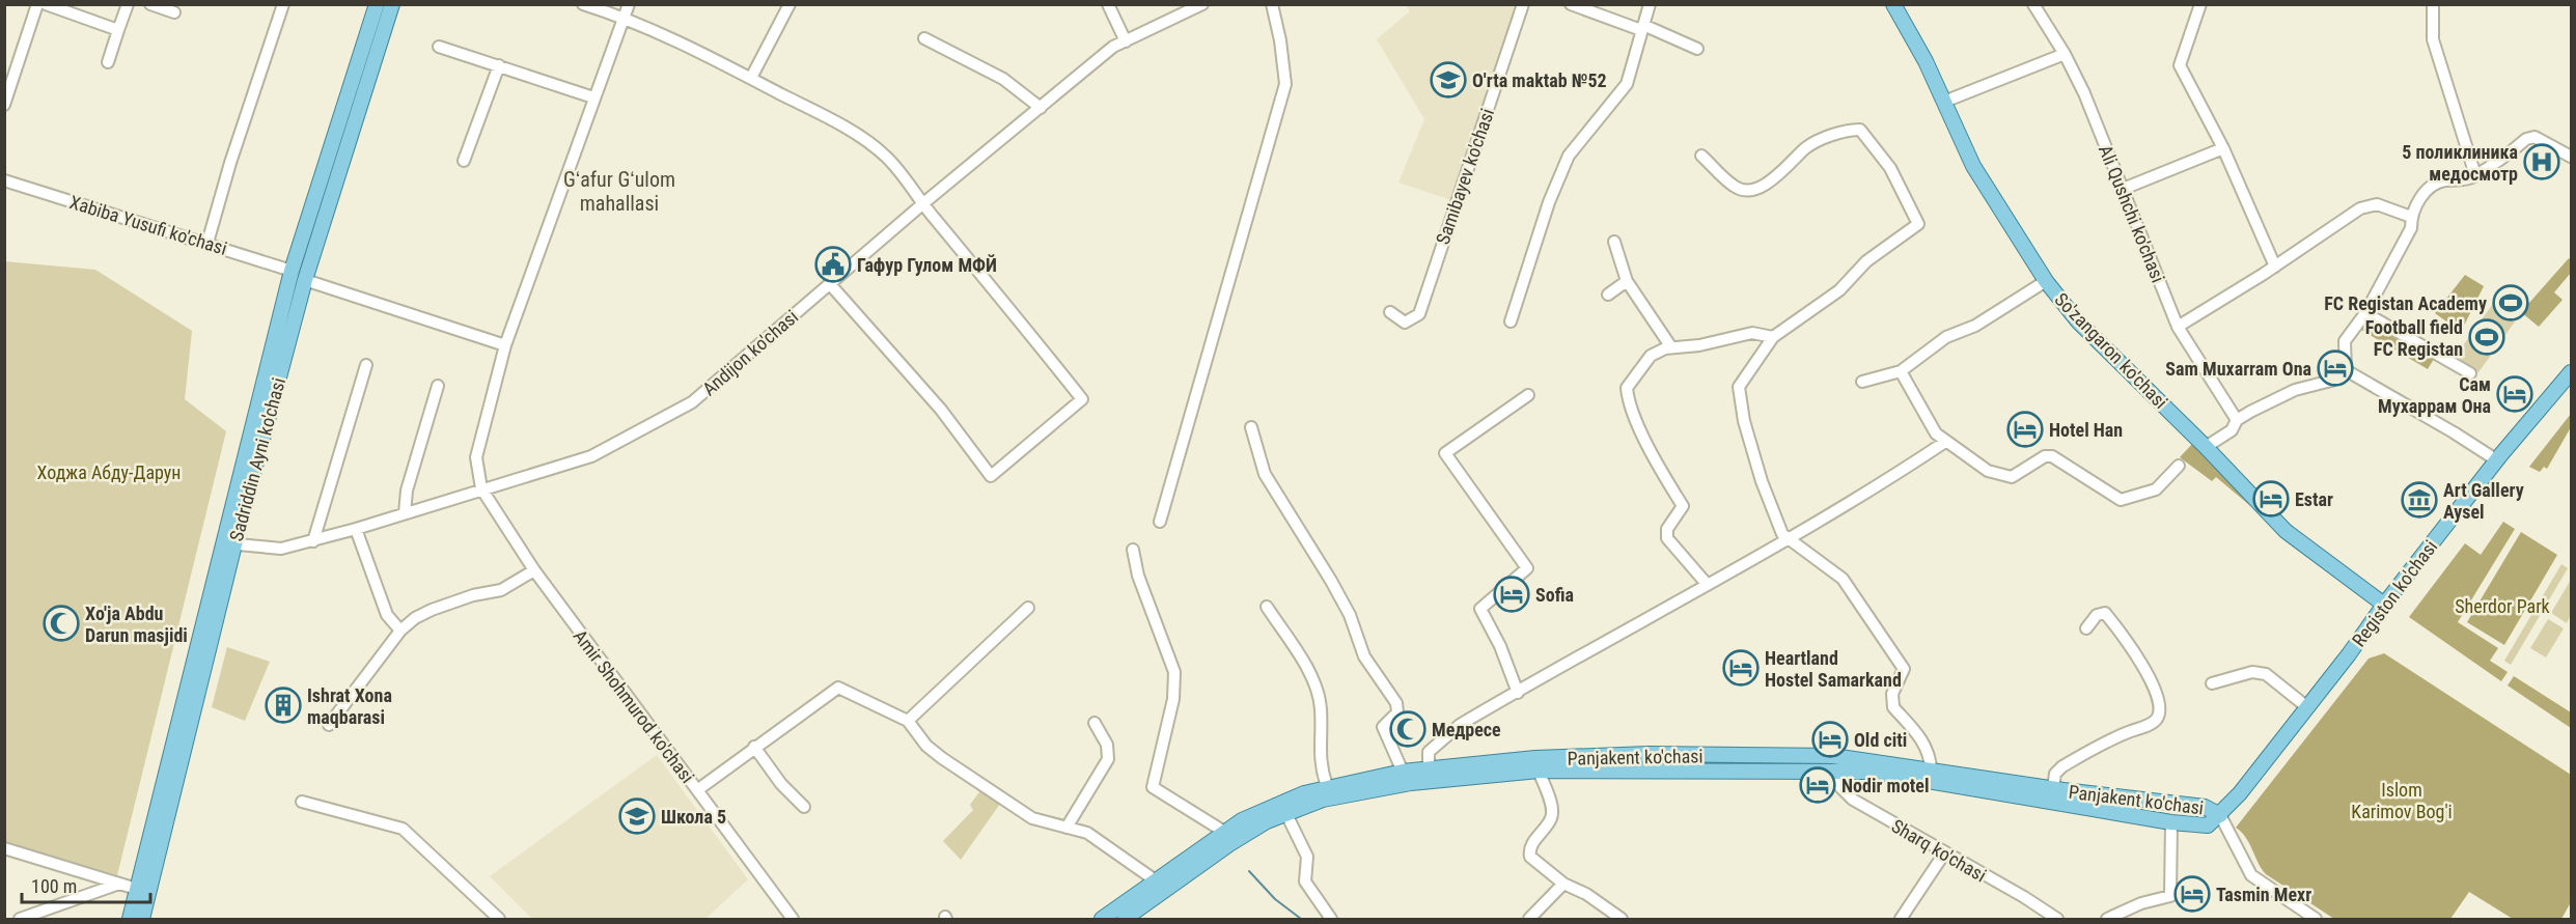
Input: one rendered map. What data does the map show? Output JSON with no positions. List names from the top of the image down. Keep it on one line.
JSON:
{"streets":{"main road":["So'zangaron ko'chasi","Sadriddin Ayni ko'chasi","Registon ko'chasi","Panjakent ko'chasi"],"street":["Samibayev ko'chasi","Ali Qushchi ko'chasi","Xabiba Yusufi ko'chasi","Andijon ko'chasi","Amir Shohmurod ko'chasi","Sharq ko'chasi"]},"crossings":[["Xabiba Yusufi ko'chasi","Sadriddin Ayni ko'chasi"],["So'zangaron ko'chasi","Registon ko'chasi"],["Andijon ko'chasi","Sadriddin Ayni ko'chasi"],["Andijon ko'chasi","Amir Shohmurod ko'chasi"],["Registon ko'chasi","Panjakent ko'chasi"],["Panjakent ko'chasi","Sharq ko'chasi"]],"districts":["Gʻafur Gʻulom mahallasi"],"parks":["Ходжа Абду-Дарун","Sherdor Park","Islom Karimov Bog'i"],"places":{"school or university":["O'rta maktab №52","Школа 5"],"hospital":["5 поликлиника медосмотр"],"public building":["Гафур Гулом МФЙ"],"sports":["FC Registan Academy","Football field FC Registan"],"hotel":["Sam Muxarram Ona","Сам Мухаррам Она","Hotel Han","Estar","Sofia","Heartland Hostel Samarkand","Old citi","Nodir motel","Tasmin Mexr"],"museum":["Art Gallery Aysel"],"mosque":["Xo'ja Abdu Darun masjidi","Медресе"],"building":["Ishrat Хоnа mаqbаrasi"]},"scale_bar":"100 m"}
